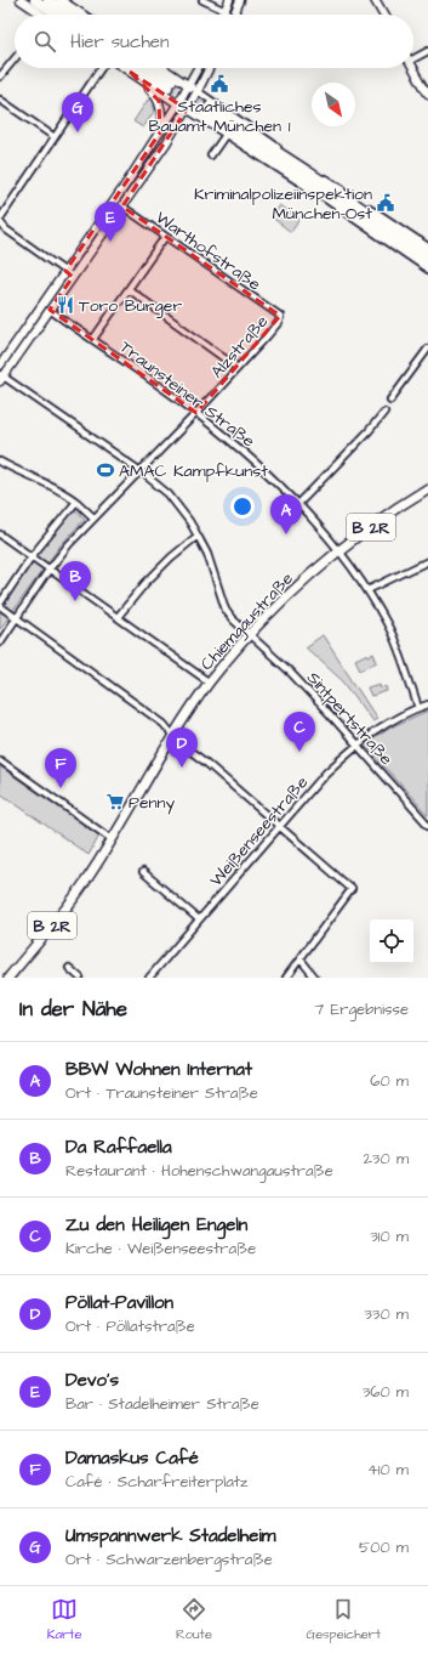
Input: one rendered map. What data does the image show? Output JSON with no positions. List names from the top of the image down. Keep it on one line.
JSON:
{"streets":{"main road":["B 2R","Chiemgaustraße"],"street":["Warthofstraße","Alzstraße","Traunsteiner Straße","Sintpertstraße","Weißenseestraße"]},"crossings":[["Warthofstraße","Alzstraße"],["Alzstraße","Traunsteiner Straße"],["Alzstraße","Sintpertstraße"],["Traunsteiner Straße","Chiemgaustraße"],["Traunsteiner Straße","Weißenseestraße"],["Chiemgaustraße","Sintpertstraße"],["Sintpertstraße","Weißenseestraße"]],"places":{"public building":["Staatliches Bauamt München 1","Kriminalpolizeiinspektion München-Ost"],"restaurant":["Toro Burger"],"sports":["AMAC Kampfkunst"],"supermarket":["Penny"]},"north":"bottom right","page":{"search":"Hier suchen","pins":["G","E","A","B","C","D","F"],"heading":["In der Nähe","7 Ergebnisse"],"list":[{"mark":"A","name":"BBW Wohnen Internat","note":"Ort · Traunsteiner Straße","value":"60 m"},{"mark":"B","name":"Da Raffaella","note":"Restaurant · Hohenschwangaustraße","value":"230 m"},{"mark":"C","name":"Zu den Heiligen Engeln","note":"Kirche · Weißenseestraße","value":"310 m"},{"mark":"D","name":"Pöllat-Pavillon","note":"Ort · Pöllatstraße","value":"330 m"},{"mark":"E","name":"Devo's","note":"Bar · Stadelheimer Straße","value":"360 m"},{"mark":"F","name":"Damaskus Café","note":"Café · Scharfreiterplatz","value":"410 m"},{"mark":"G","name":"Umspannwerk Stadelheim","note":"Ort · Schwarzenbergstraße","value":"500 m"}],"nav":["Karte","Route","Gespeichert"]}}
